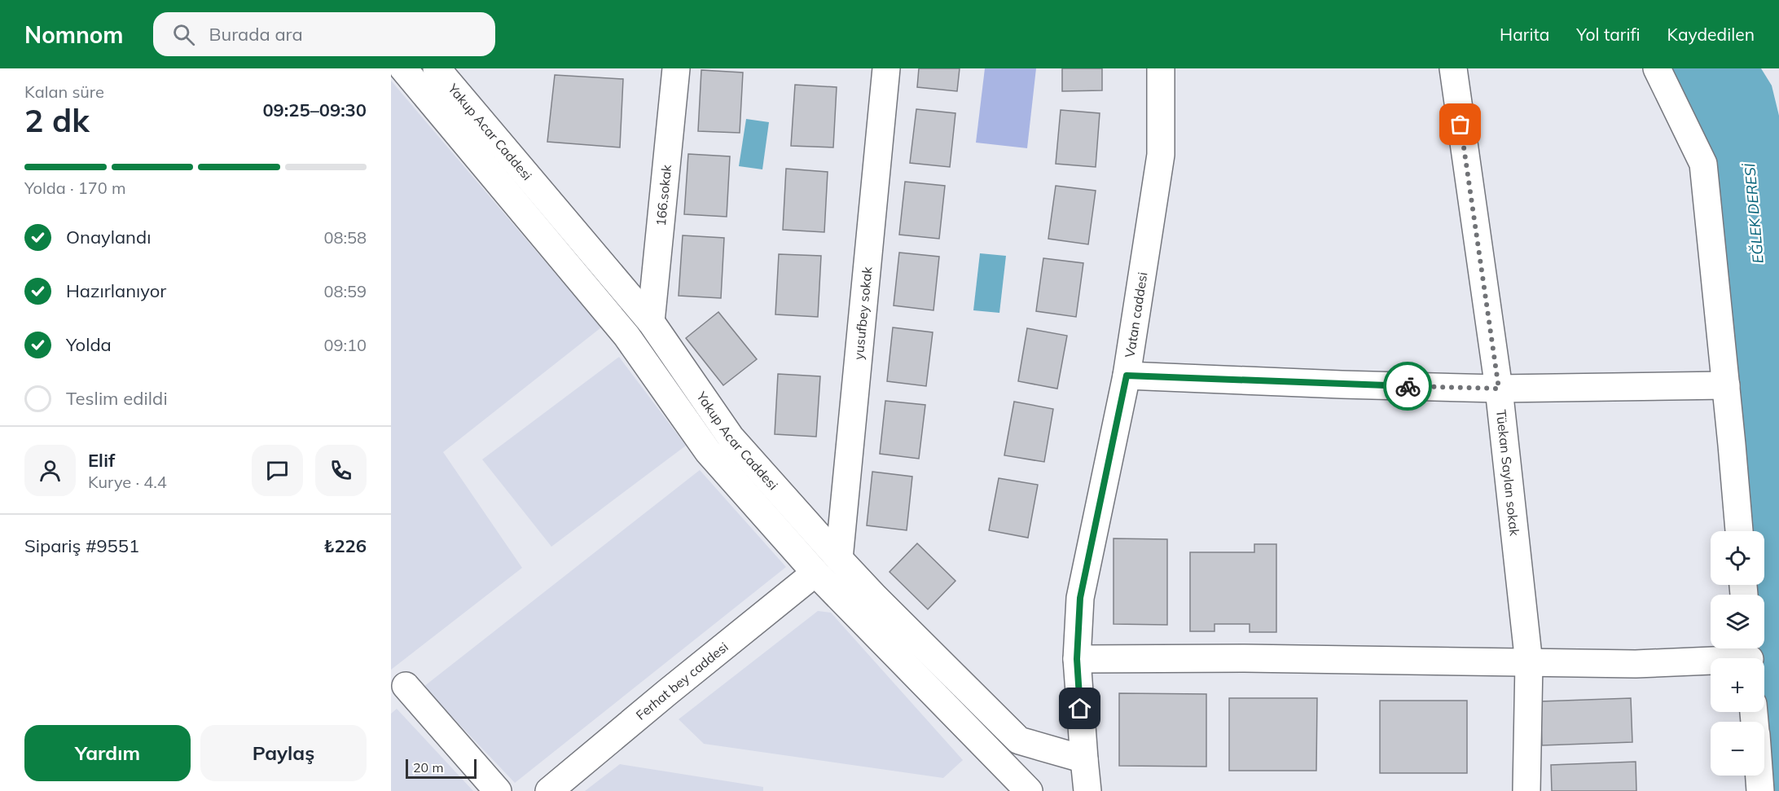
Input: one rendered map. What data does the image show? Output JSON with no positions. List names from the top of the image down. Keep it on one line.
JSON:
{"streets":{"street":["Yakup Acar Caddesi","166.sokak","yusufbey sokak","Vatan caddesi","Tüekan Saylan sokak","Ferhat bey caddesi"]},"crossings":[["Yakup Acar Caddesi","166.sokak"],["Yakup Acar Caddesi","yusufbey sokak"],["Yakup Acar Caddesi","Vatan caddesi"],["Yakup Acar Caddesi","Ferhat bey caddesi"]],"water":["EĞLEK DERESİ"],"scale_bar":"20 m","page":{"header":"Nomnom","search":"Burada ara","nav":["Harita","Yol tarifi","Kaydedilen"],"heading":["2 dk","Kalan süre","09:25–09:30"],"panel":["Elif","Kurye · 4.4","Sipariş #9551","₺226"],"bar":"Yolda · 170 m","list":[["Onaylandı","08:58"],["Hazırlanıyor","08:59"],["Yolda","09:10"],"Teslim edildi"],"map_buttons":["+","−"],"buttons":["Yardım","Paylaş"],"scale":"20 m"}}
